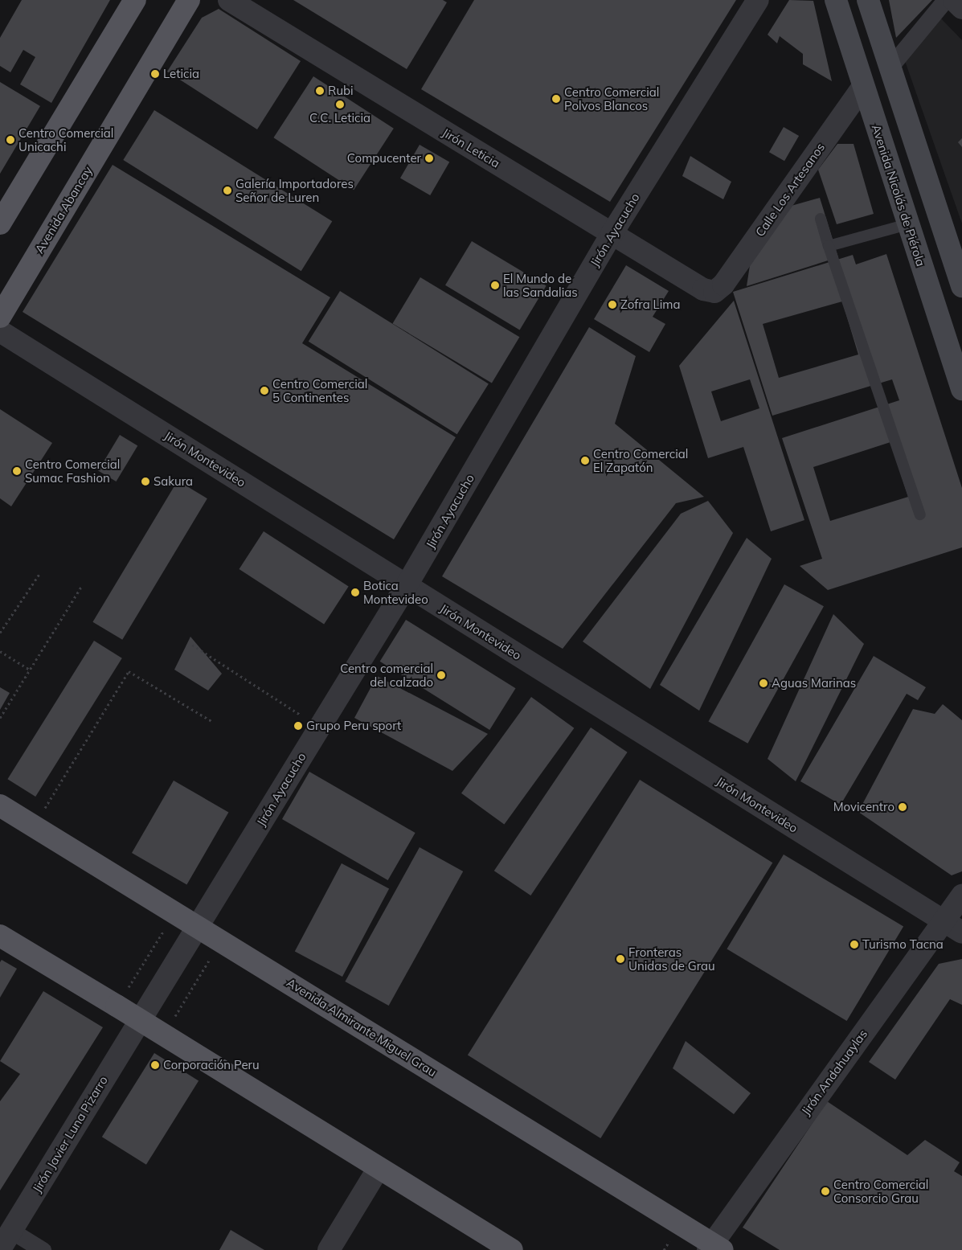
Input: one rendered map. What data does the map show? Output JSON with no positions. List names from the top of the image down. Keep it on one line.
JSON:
{"streets":{"main road":["Avenida Nicolás de Piérola","Avenida Abancay","Avenida Almirante Miguel Grau"],"street":["Jirón Leticia","Calle Los Artesanos","Jirón Ayacucho","Jirón Montevideo","Jirón Andahuaylas","Jirón Javier Luna Pizarro"]},"crossings":[["Jirón Leticia","Calle Los Artesanos"],["Jirón Leticia","Jirón Ayacucho"],["Calle Los Artesanos","Avenida Nicolás de Piérola"],["Jirón Ayacucho","Jirón Montevideo"],["Jirón Ayacucho","Avenida Almirante Miguel Grau"],["Jirón Ayacucho","Jirón Javier Luna Pizarro"],["Jirón Montevideo","Jirón Andahuaylas"],["Avenida Almirante Miguel Grau","Jirón Andahuaylas"]],"places":["Leticia","Rubi","Centro Comercial Polvos Blancos","C.C. Leticia","Centro Comercial Unicachi","Compucenter","Galería Importadores Señor de Luren","El Mundo de las Sandalias","Zofra Lima","Centro Comercial 5 Continentes","Centro Comercial El Zapatón","Centro Comercial Sumac Fashion","Sakura","Botica Montevideo","Centro comercial del calzado","Aguas Marinas","Grupo Peru sport","Movicentro","Turismo Tacna","Fronteras Unidas de Grau","Corporación Peru","Centro Comercial Consorcio Grau"]}
